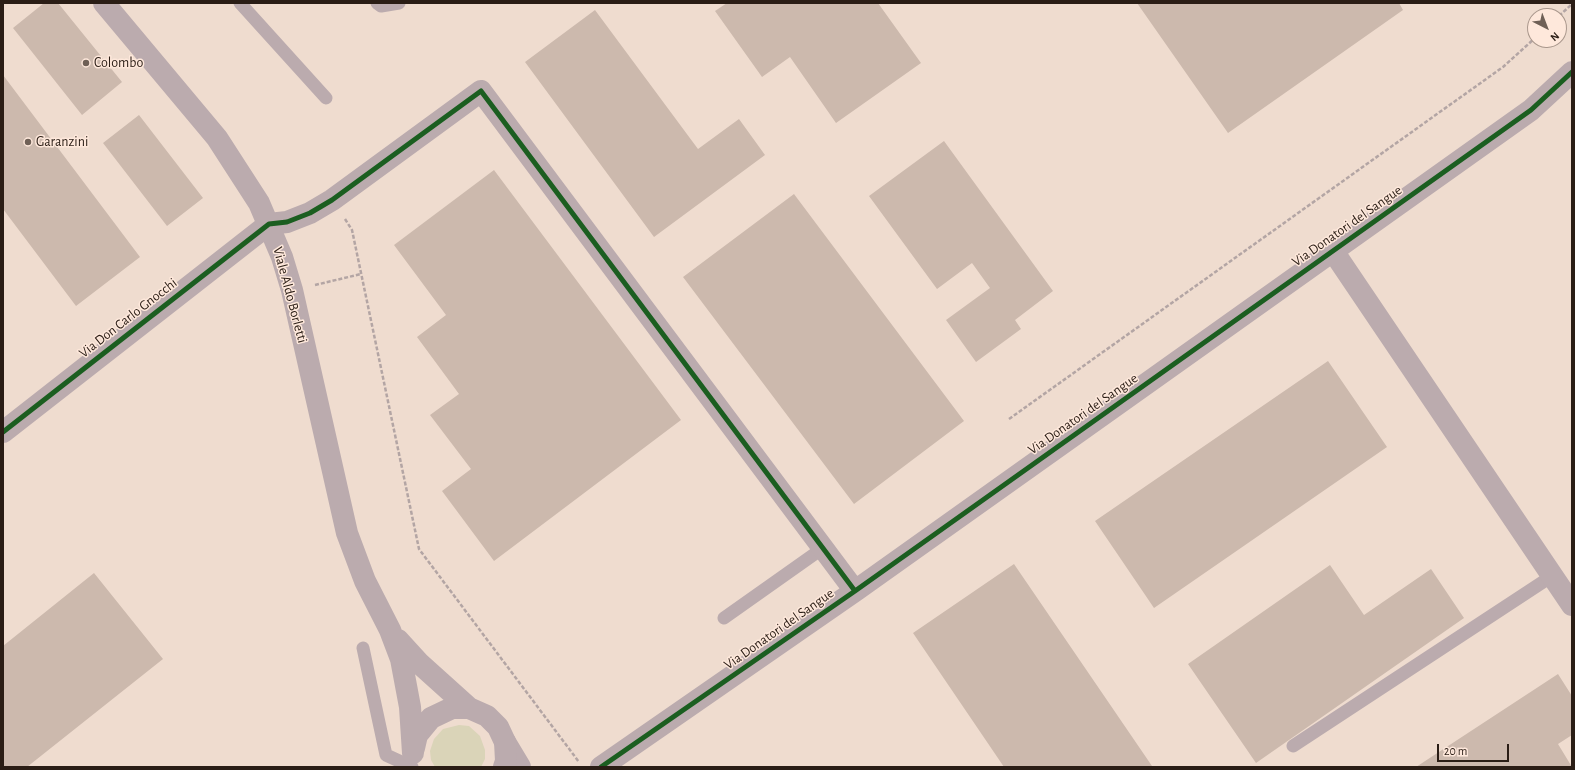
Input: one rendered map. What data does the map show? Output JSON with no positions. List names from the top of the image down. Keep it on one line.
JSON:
{"streets":{"street":["Via Donatori del Sangue","Viale Aldo Borletti","Via Don Carlo Gnocchi"]},"crossings":[["Viale Aldo Borletti","Via Don Carlo Gnocchi"]],"places":["Colombo","Garanzini"],"scale_bar":"20 m","north":"bottom right"}
